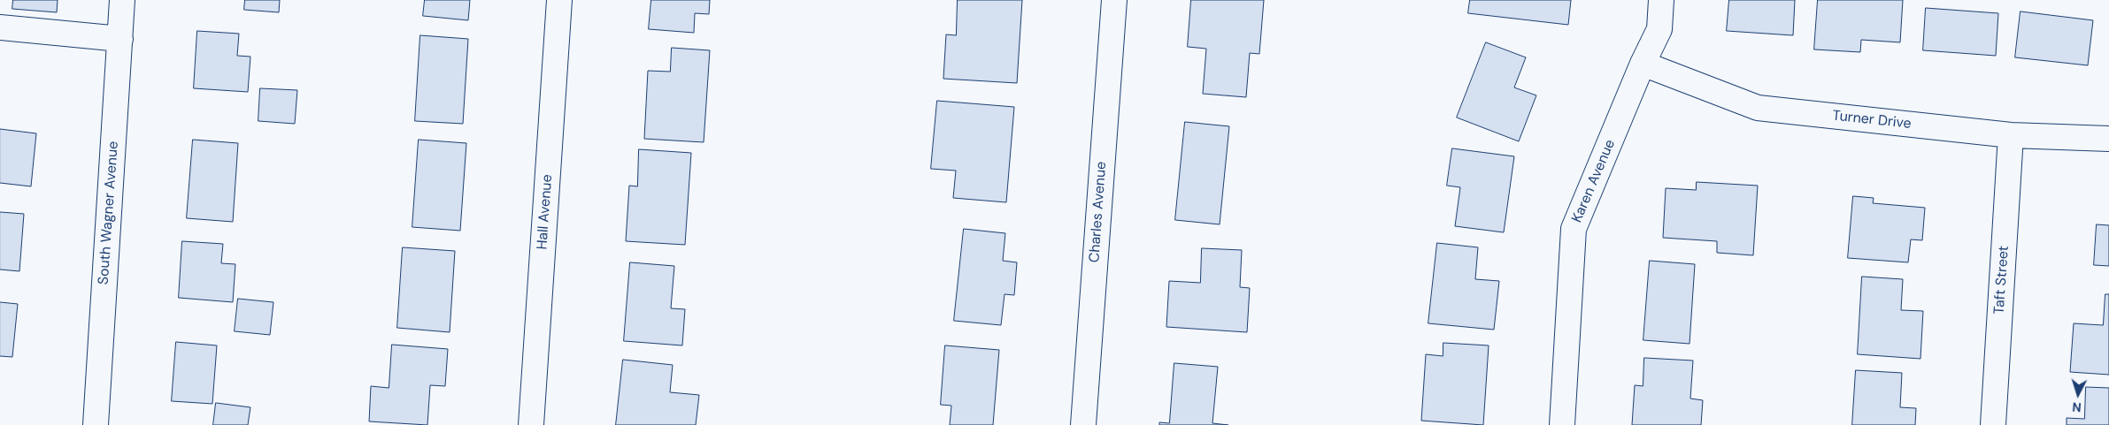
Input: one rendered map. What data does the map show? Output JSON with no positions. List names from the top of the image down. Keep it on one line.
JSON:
{"streets":{"street":["Turner Drive","Karen Avenue","Hall Avenue","Charles Avenue","South Wagner Avenue","Taft Street"]},"crossings":[["Turner Drive","Karen Avenue"],["Turner Drive","Taft Street"]],"north":"bottom"}
